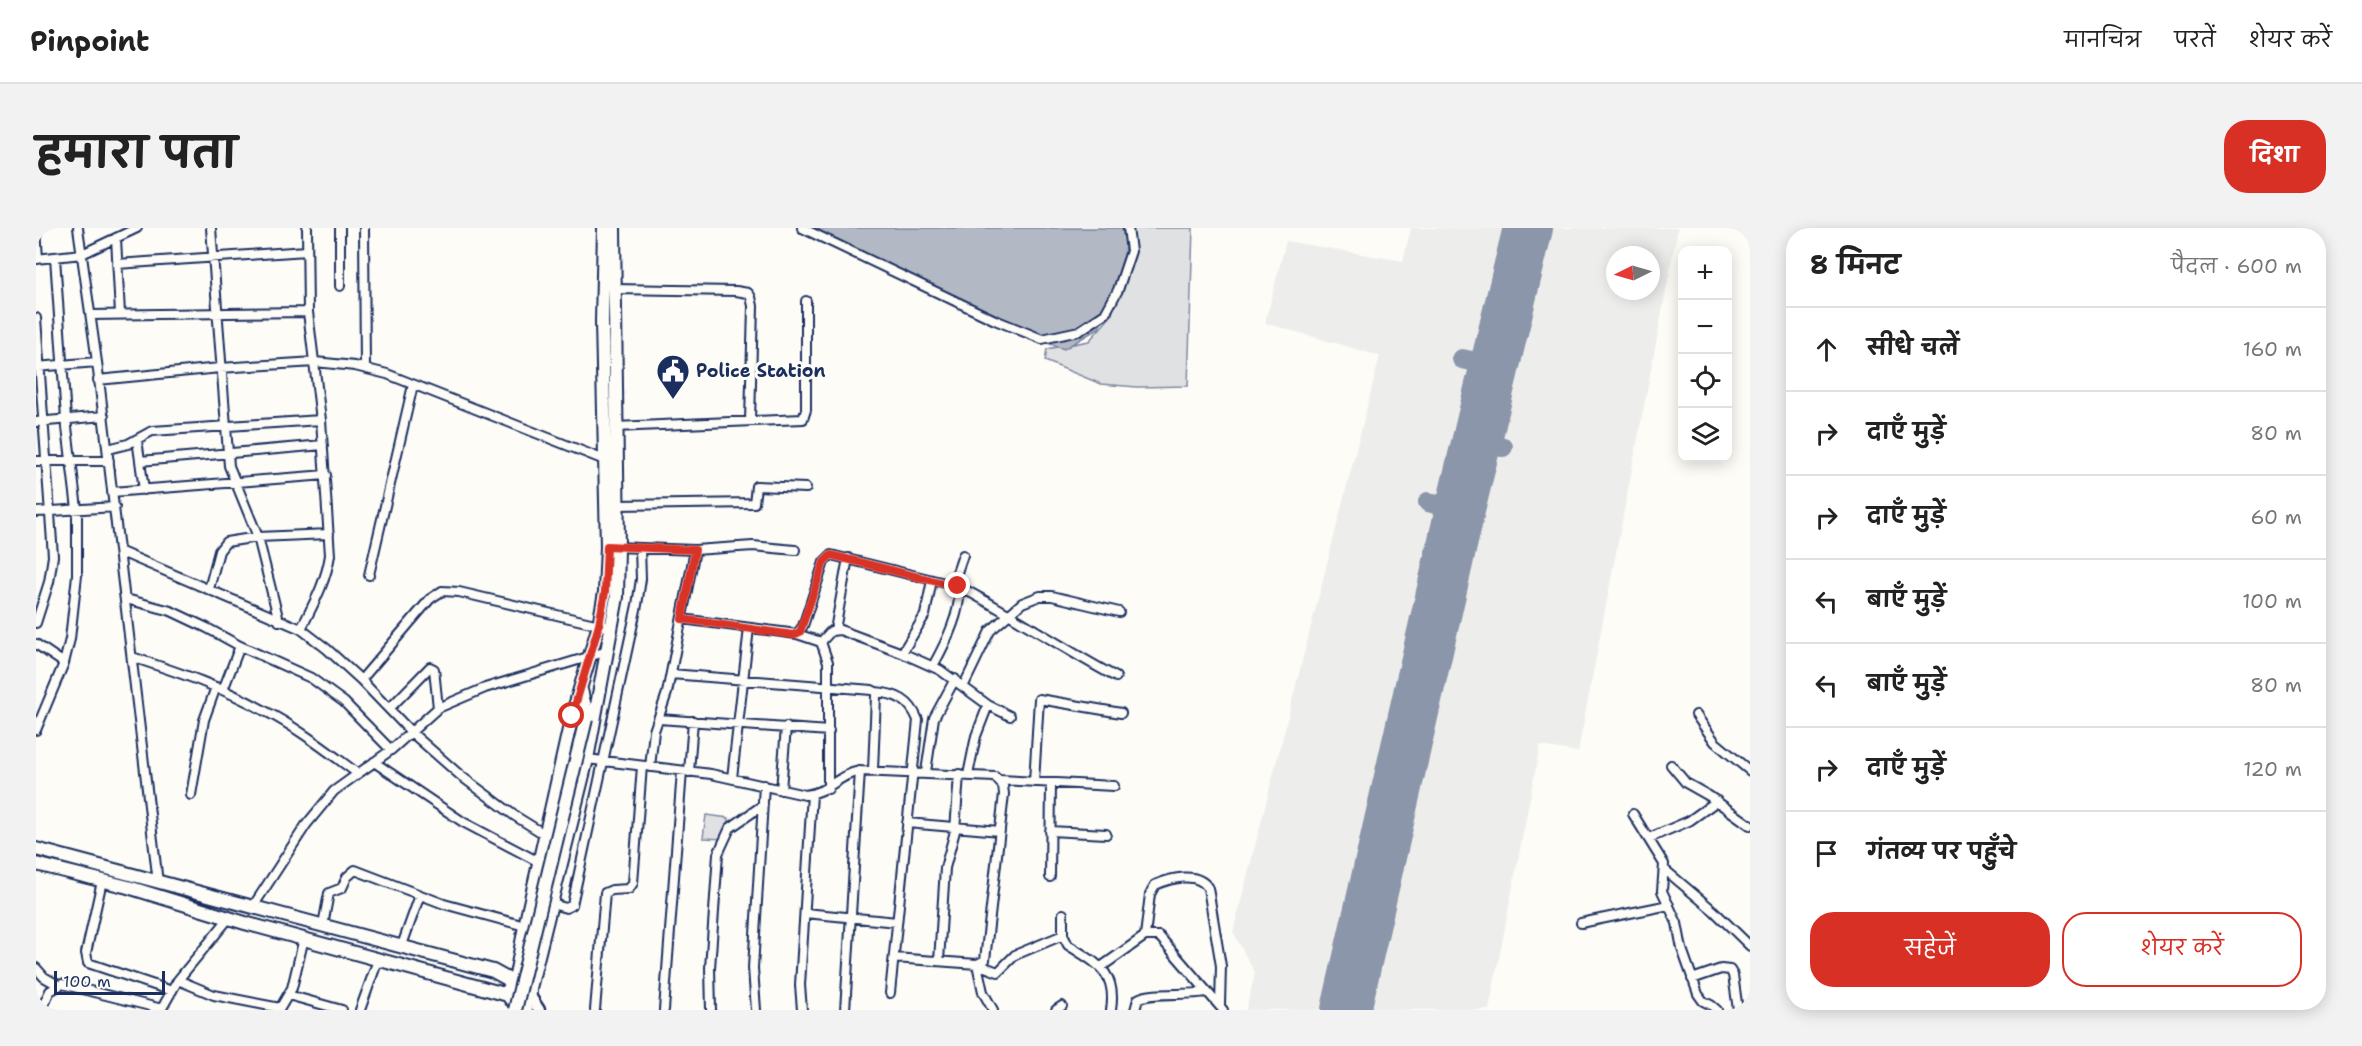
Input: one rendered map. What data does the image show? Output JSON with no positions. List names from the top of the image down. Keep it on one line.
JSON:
{"places":{"public building":["Police Station"]},"scale_bar":"100 m","north":"left","page":{"header":"Pinpoint","nav":["मानचित्र","परतें","शेयर करें"],"title":"हमारा पता","buttons":["दिशा",["सहेजें","शेयर करें"]],"heading":["8 मिनट","पैदल · 600 m"],"map_buttons":["+","−"],"list":[["सीधे चलें","160 m"],["दाएँ मुड़ें","80 m"],["दाएँ मुड़ें","60 m"],["बाएँ मुड़ें","100 m"],["बाएँ मुड़ें","80 m"],["दाएँ मुड़ें","120 m"],"गंतव्य पर पहुँचे"],"scale":"100 m"}}
